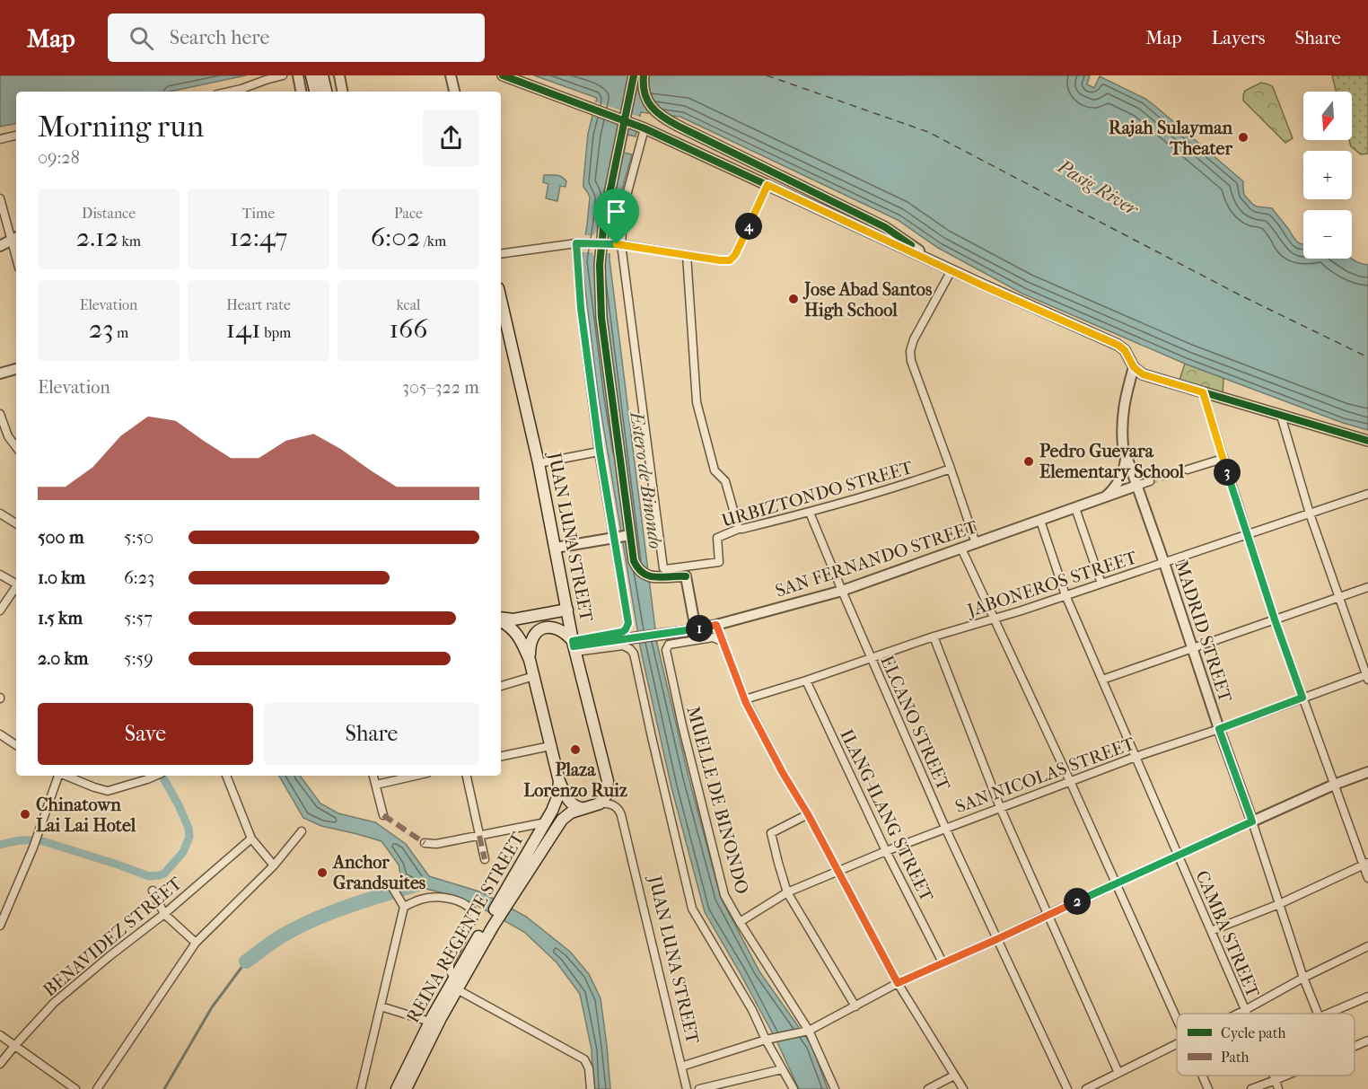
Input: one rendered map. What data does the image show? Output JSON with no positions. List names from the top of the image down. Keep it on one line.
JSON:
{"streets":{"main road":["JUAN LUNA STREET","REINA REGENTE STREET"],"street":["URBIZTONDO STREET","SAN FERNANDO STREET","JABONEROS STREET","MADRID STREET","ELCANO STREET","SAN NICOLAS STREET","MUELLE DE BINONDO","ILANG-ILANG STREET","CAMBA STREET","BENAVIDEZ STREET"]},"crossings":[["URBIZTONDO STREET","ELCANO STREET"],["JUAN LUNA STREET","SAN FERNANDO STREET"],["SAN FERNANDO STREET","MADRID STREET"],["SAN FERNANDO STREET","ELCANO STREET"],["SAN FERNANDO STREET","CAMBA STREET"],["JABONEROS STREET","MADRID STREET"],["JABONEROS STREET","ELCANO STREET"],["JABONEROS STREET","ILANG-ILANG STREET"],["JABONEROS STREET","CAMBA STREET"],["MADRID STREET","SAN NICOLAS STREET"],["ELCANO STREET","SAN NICOLAS STREET"],["SAN NICOLAS STREET","MUELLE DE BINONDO"],["SAN NICOLAS STREET","ILANG-ILANG STREET"],["SAN NICOLAS STREET","CAMBA STREET"]],"water":["Pasig River","Estero de Binondo"],"places":["Rajah Sulayman Theater","Jose Abad Santos High School","Pedro Guevara Elementary School","Plaza Lorenzo Ruiz","Chinatown Lai Lai Hotel","Anchor Grandsuites"],"legend":["Cycle path","Path"],"north":"bottom","page":{"header":"Map","search":"Search here","nav":["Map","Layers","Share"],"map_buttons":["+","−"],"heading":["Morning run","09:28"],"stats":[["Distance","2.12 km"],["Time","12:47"],["Pace","6:02 /km"],["Elevation","23 m"],["Heart rate","141 bpm"],["kcal","166"]],"pins":["4","3","1","2"],"chart":["Elevation","305–322 m"],"list":[{"name":"500 m","note":"5:50"},{"name":"1.0 km","note":"6:23"},{"name":"1.5 km","note":"5:57"},{"name":"2.0 km","note":"5:59"}],"buttons":["Save","Share"]}}
